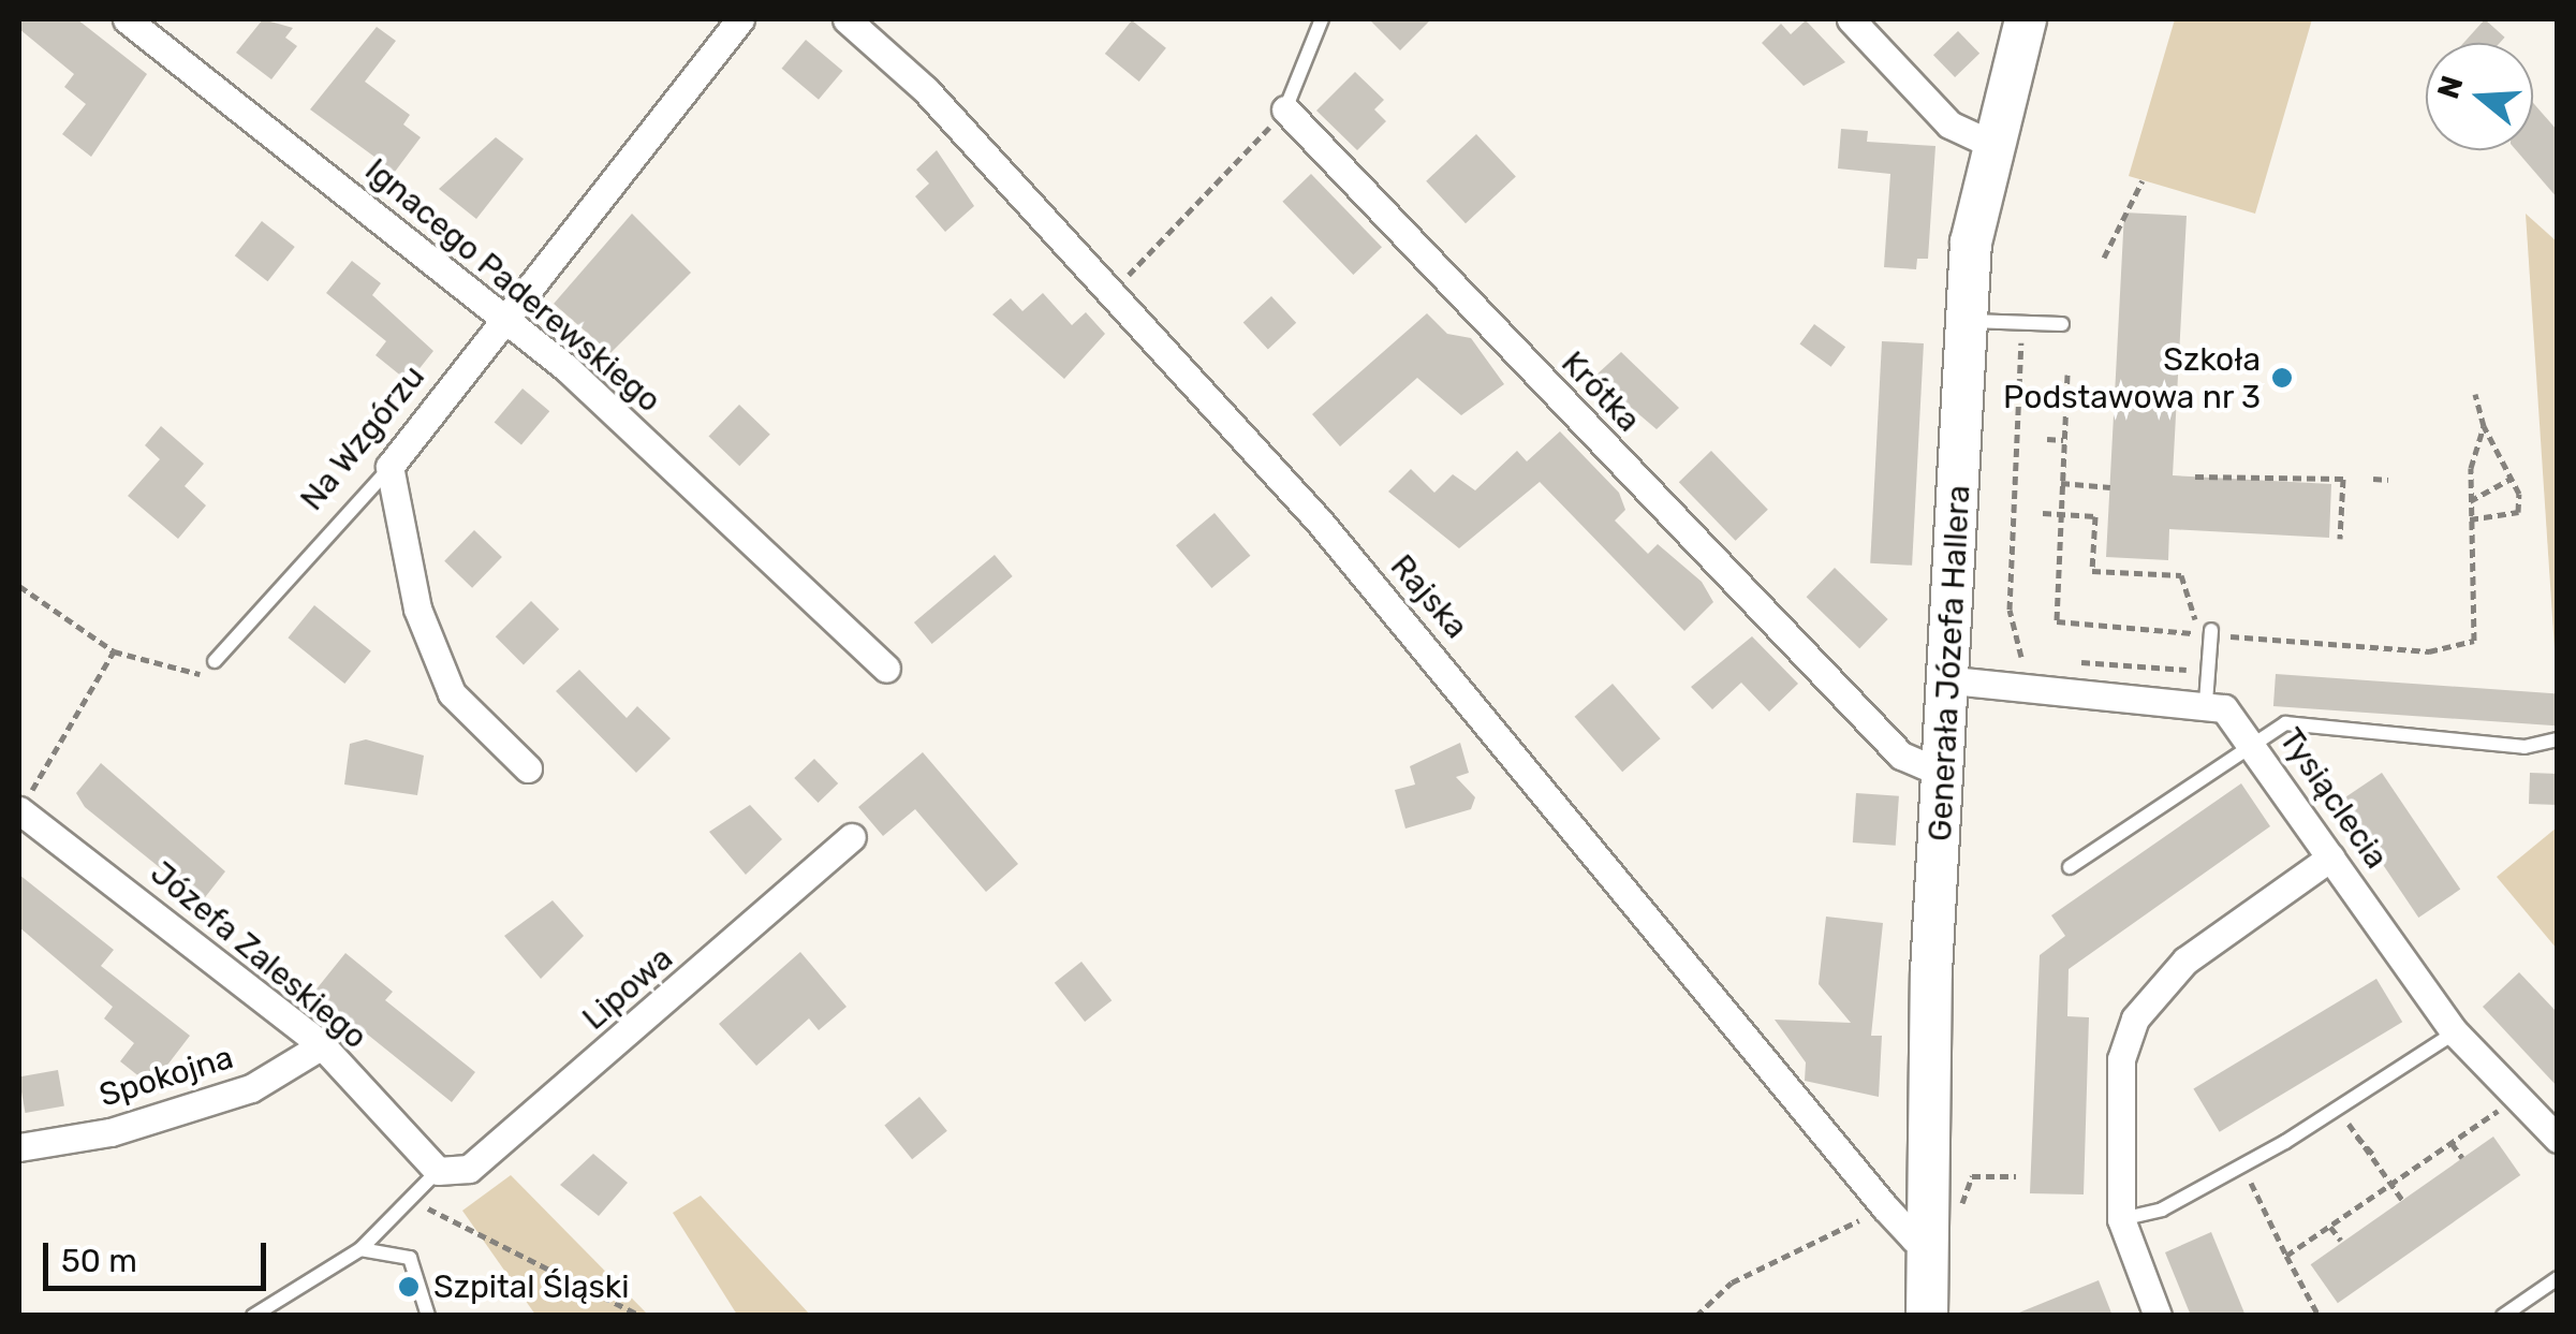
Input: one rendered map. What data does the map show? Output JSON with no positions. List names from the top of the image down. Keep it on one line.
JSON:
{"streets":{"street":["Ignacego Paderewskiego","Krótka","Na Wzgórzu","Rajska","Generała Józefa Hallera","Tysiąclecia","Józefa Zaleskiego","Lipowa","Spokojna"]},"crossings":[["Ignacego Paderewskiego","Na Wzgórzu"],["Krótka","Generała Józefa Hallera"],["Rajska","Generała Józefa Hallera"],["Józefa Zaleskiego","Lipowa"],["Józefa Zaleskiego","Spokojna"]],"places":["Szkoła Podstawowa nr 3","Szpital Śląski"],"scale_bar":"50 m","north":"left"}
